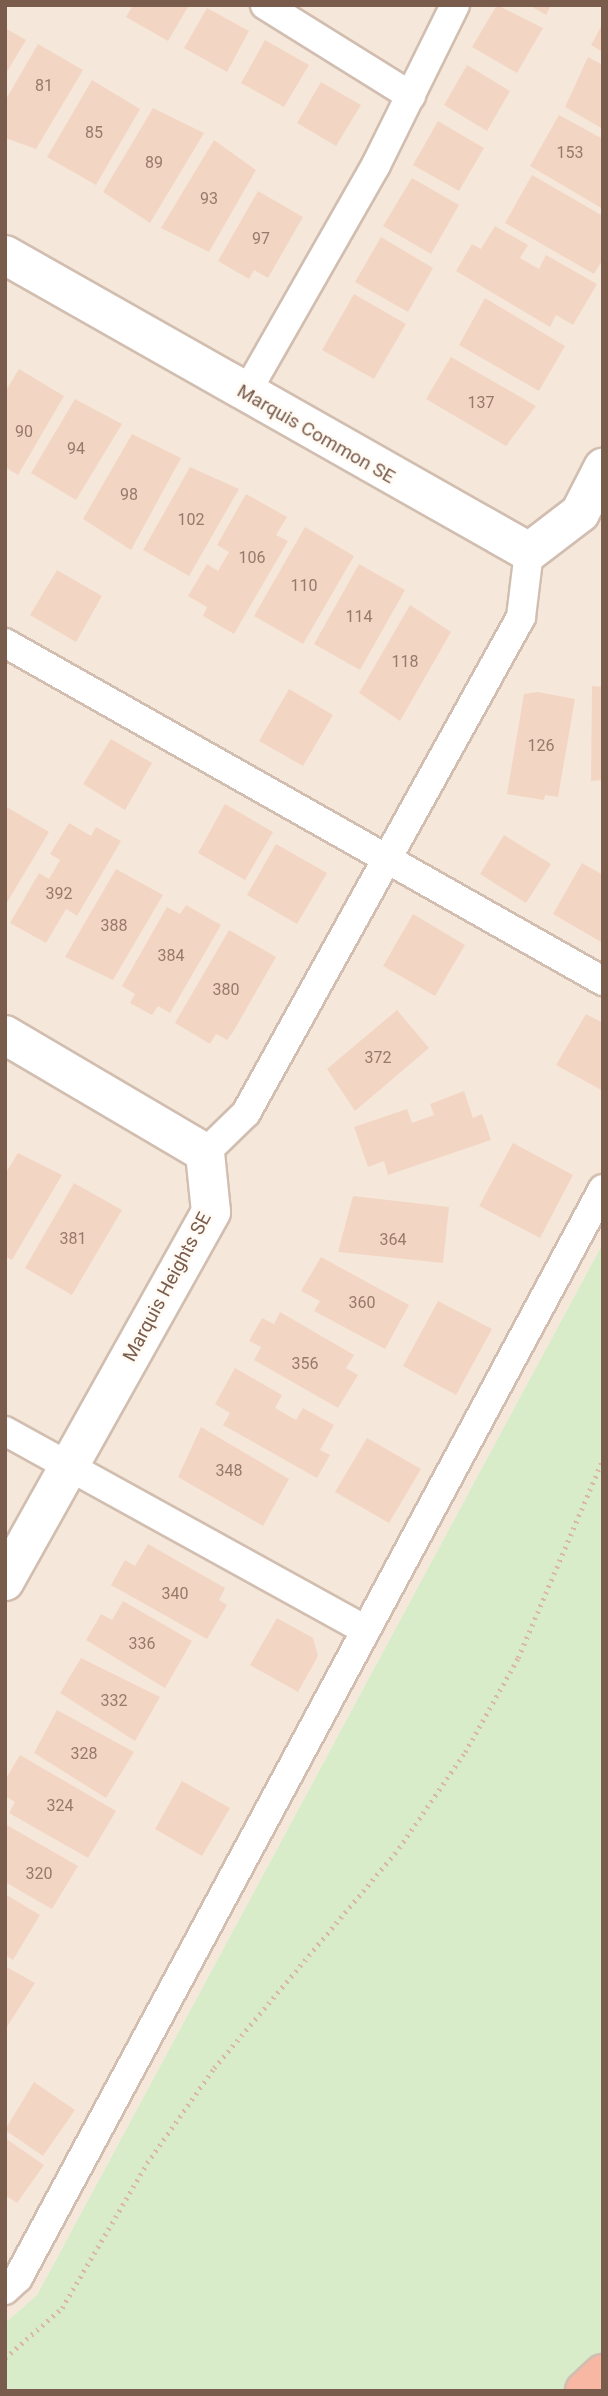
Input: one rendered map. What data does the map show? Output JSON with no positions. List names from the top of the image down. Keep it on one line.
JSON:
{"streets":{"street":["Marquis Common SE","Marquis Heights SE"]},"house_numbers":["81","85","153","89","93","97","137","90","94","98","102","106","110","114","118","126","392","388","384","380","372","381","364","360","356","348","340","336","332","328","324","320"]}
